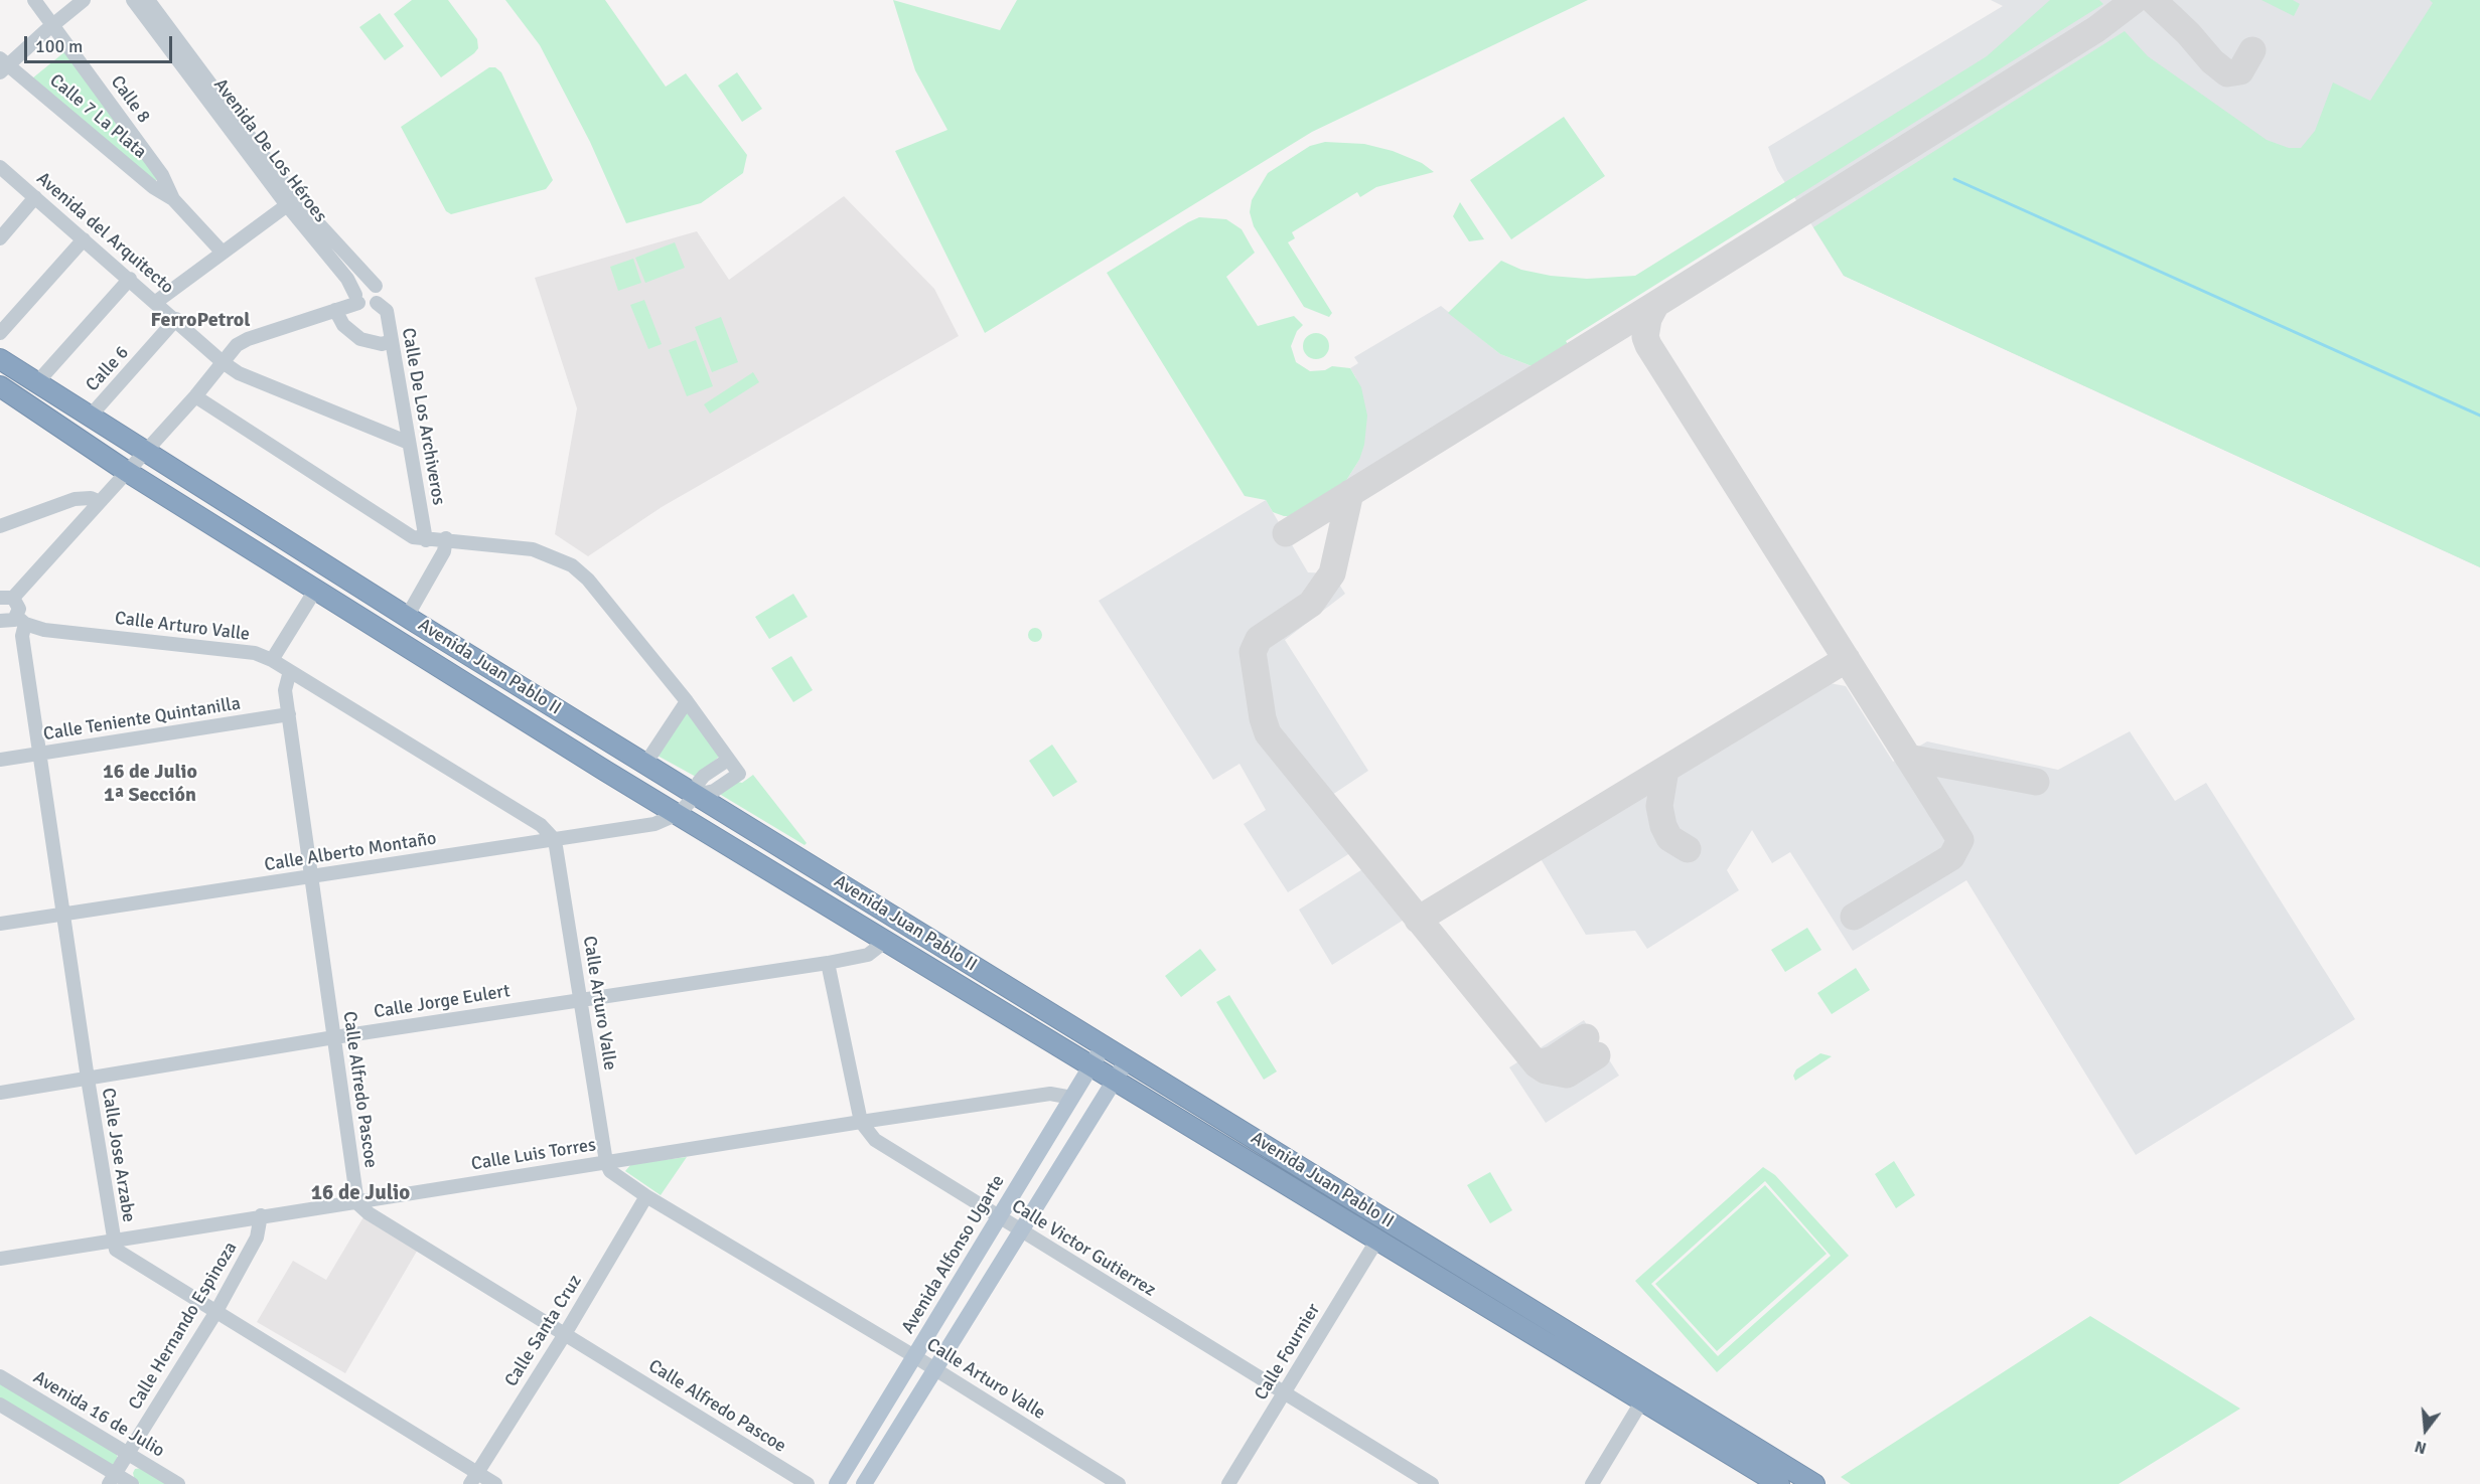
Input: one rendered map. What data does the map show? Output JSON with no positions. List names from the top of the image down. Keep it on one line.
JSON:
{"streets":{"highway":["Avenida Juan Pablo II"],"main road":["Avenida Alfonso Ugarte"],"street":["Calle 8","Calle 7 La Plata","Avenida De Los Héroes","Avenida del Arquitecto","Calle 6","Calle De Los Archiveros","Calle Arturo Valle","Calle Teniente Quintanilla","Calle Alberto Montaño","Calle Jorge Eulert","Calle Alfredo Pascoe","Calle Jose Arzabe","Calle Luis Torres","Calle Victor Gutierrez","Calle Hernando Espinoza","Calle Santa Cruz","Calle Fournier","Avenida 16 de Julio"]},"crossings":[["Calle 8","Calle 7 La Plata"],["Avenida De Los Héroes","Calle De Los Archiveros"],["Avenida del Arquitecto","Calle 6"],["Avenida del Arquitecto","Calle De Los Archiveros"],["Calle 6","Avenida Juan Pablo II"],["Calle Arturo Valle","Calle Alberto Montaño"],["Calle Arturo Valle","Calle Jorge Eulert"],["Calle Arturo Valle","Calle Alfredo Pascoe"],["Calle Arturo Valle","Calle Jose Arzabe"],["Calle Arturo Valle","Calle Luis Torres"],["Calle Arturo Valle","Avenida Alfonso Ugarte"],["Calle Arturo Valle","Calle Santa Cruz"],["Avenida Juan Pablo II","Calle Alberto Montaño"],["Avenida Juan Pablo II","Calle Jorge Eulert"],["Avenida Juan Pablo II","Avenida Alfonso Ugarte"],["Avenida Juan Pablo II","Calle Fournier"],["Calle Teniente Quintanilla","Calle Alfredo Pascoe"],["Calle Teniente Quintanilla","Calle Jose Arzabe"],["Calle Alberto Montaño","Calle Alfredo Pascoe"],["Calle Alberto Montaño","Calle Jose Arzabe"],["Calle Jorge Eulert","Calle Alfredo Pascoe"],["Calle Jorge Eulert","Calle Jose Arzabe"],["Calle Jorge Eulert","Calle Victor Gutierrez"],["Calle Alfredo Pascoe","Calle Luis Torres"],["Calle Alfredo Pascoe","Calle Santa Cruz"],["Calle Jose Arzabe","Calle Luis Torres"],["Calle Jose Arzabe","Calle Hernando Espinoza"],["Calle Jose Arzabe","Calle Santa Cruz"],["Calle Luis Torres","Calle Victor Gutierrez"],["Calle Luis Torres","Avenida Alfonso Ugarte"],["Calle Luis Torres","Calle Hernando Espinoza"],["Calle Victor Gutierrez","Avenida Alfonso Ugarte"],["Calle Victor Gutierrez","Calle Fournier"],["Calle Hernando Espinoza","Avenida 16 de Julio"]],"districts":["FerroPetrol","16 de Julio 1ª Sección","16 de Julio"],"scale_bar":"100 m","north":"bottom"}
